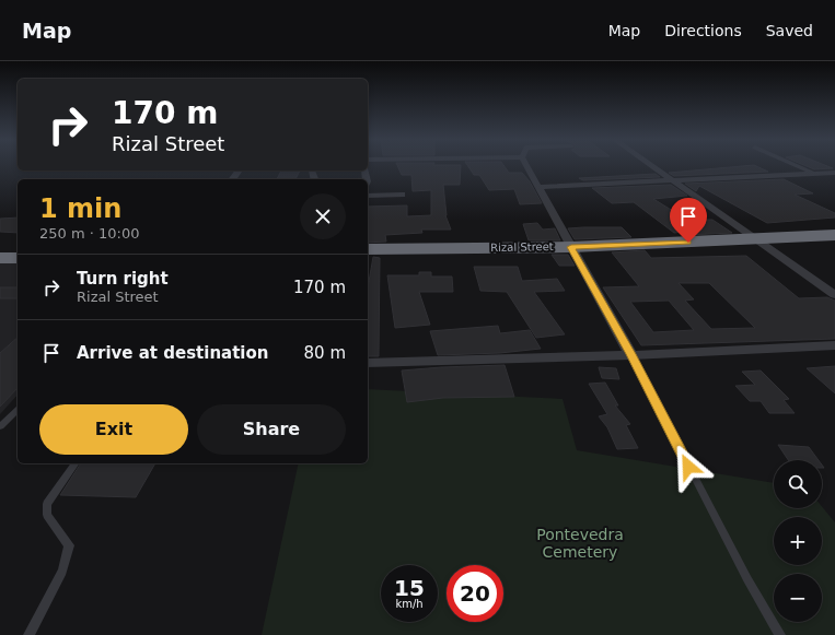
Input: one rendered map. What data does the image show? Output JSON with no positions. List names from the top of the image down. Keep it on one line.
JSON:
{"streets":{"highway":["Rizal Street"]},"parks":["Pontevedra Cemetery"],"page":{"header":"Map","nav":["Map","Directions","Saved"],"turn":["170 m","Rizal Street"],"heading":["1 min","250 m · 10:00"],"list":[{"name":"Turn right","note":"Rizal Street","value":"170 m"},{"name":"Arrive at destination","value":"80 m"}],"buttons":["Exit","Share"],"map_buttons":["+","−"],"speed":"15 km/h","limit":"20"}}
